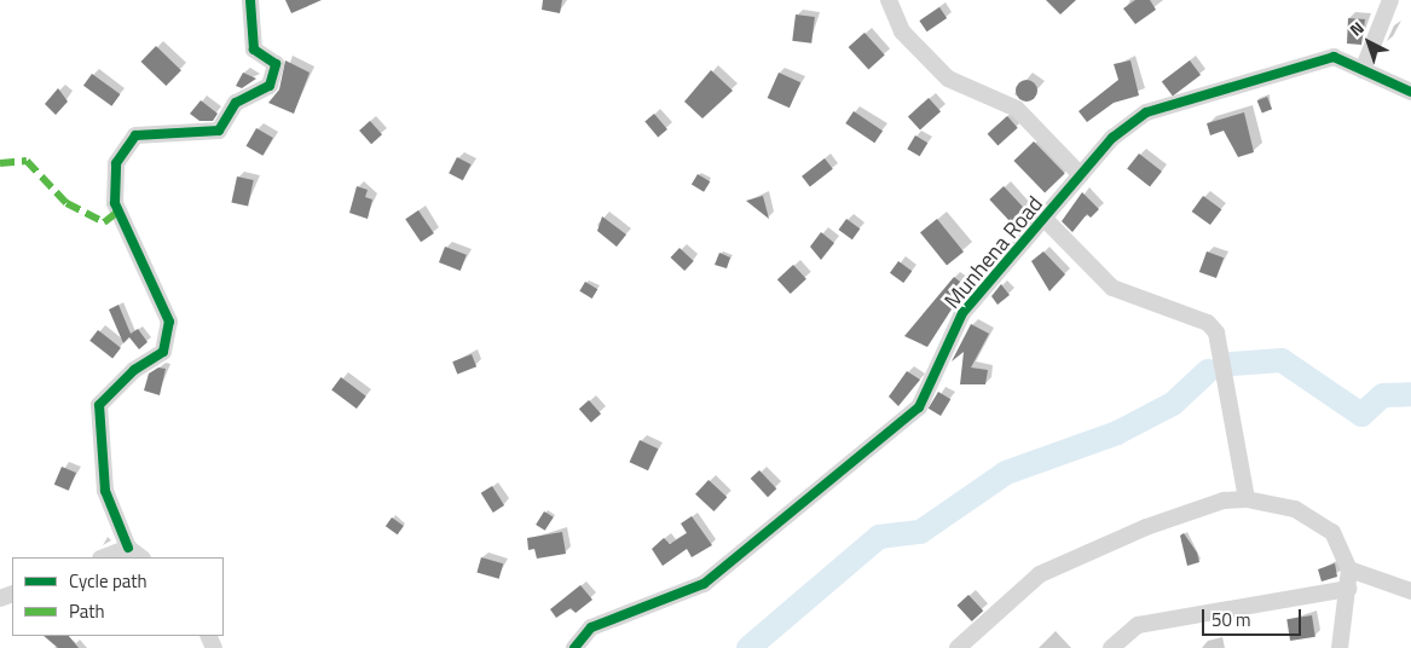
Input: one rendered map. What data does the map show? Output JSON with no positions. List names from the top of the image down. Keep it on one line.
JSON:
{"streets":{"street":["Munhena Road"]},"legend":["Cycle path","Path"],"scale_bar":"50 m","north":"top left"}
